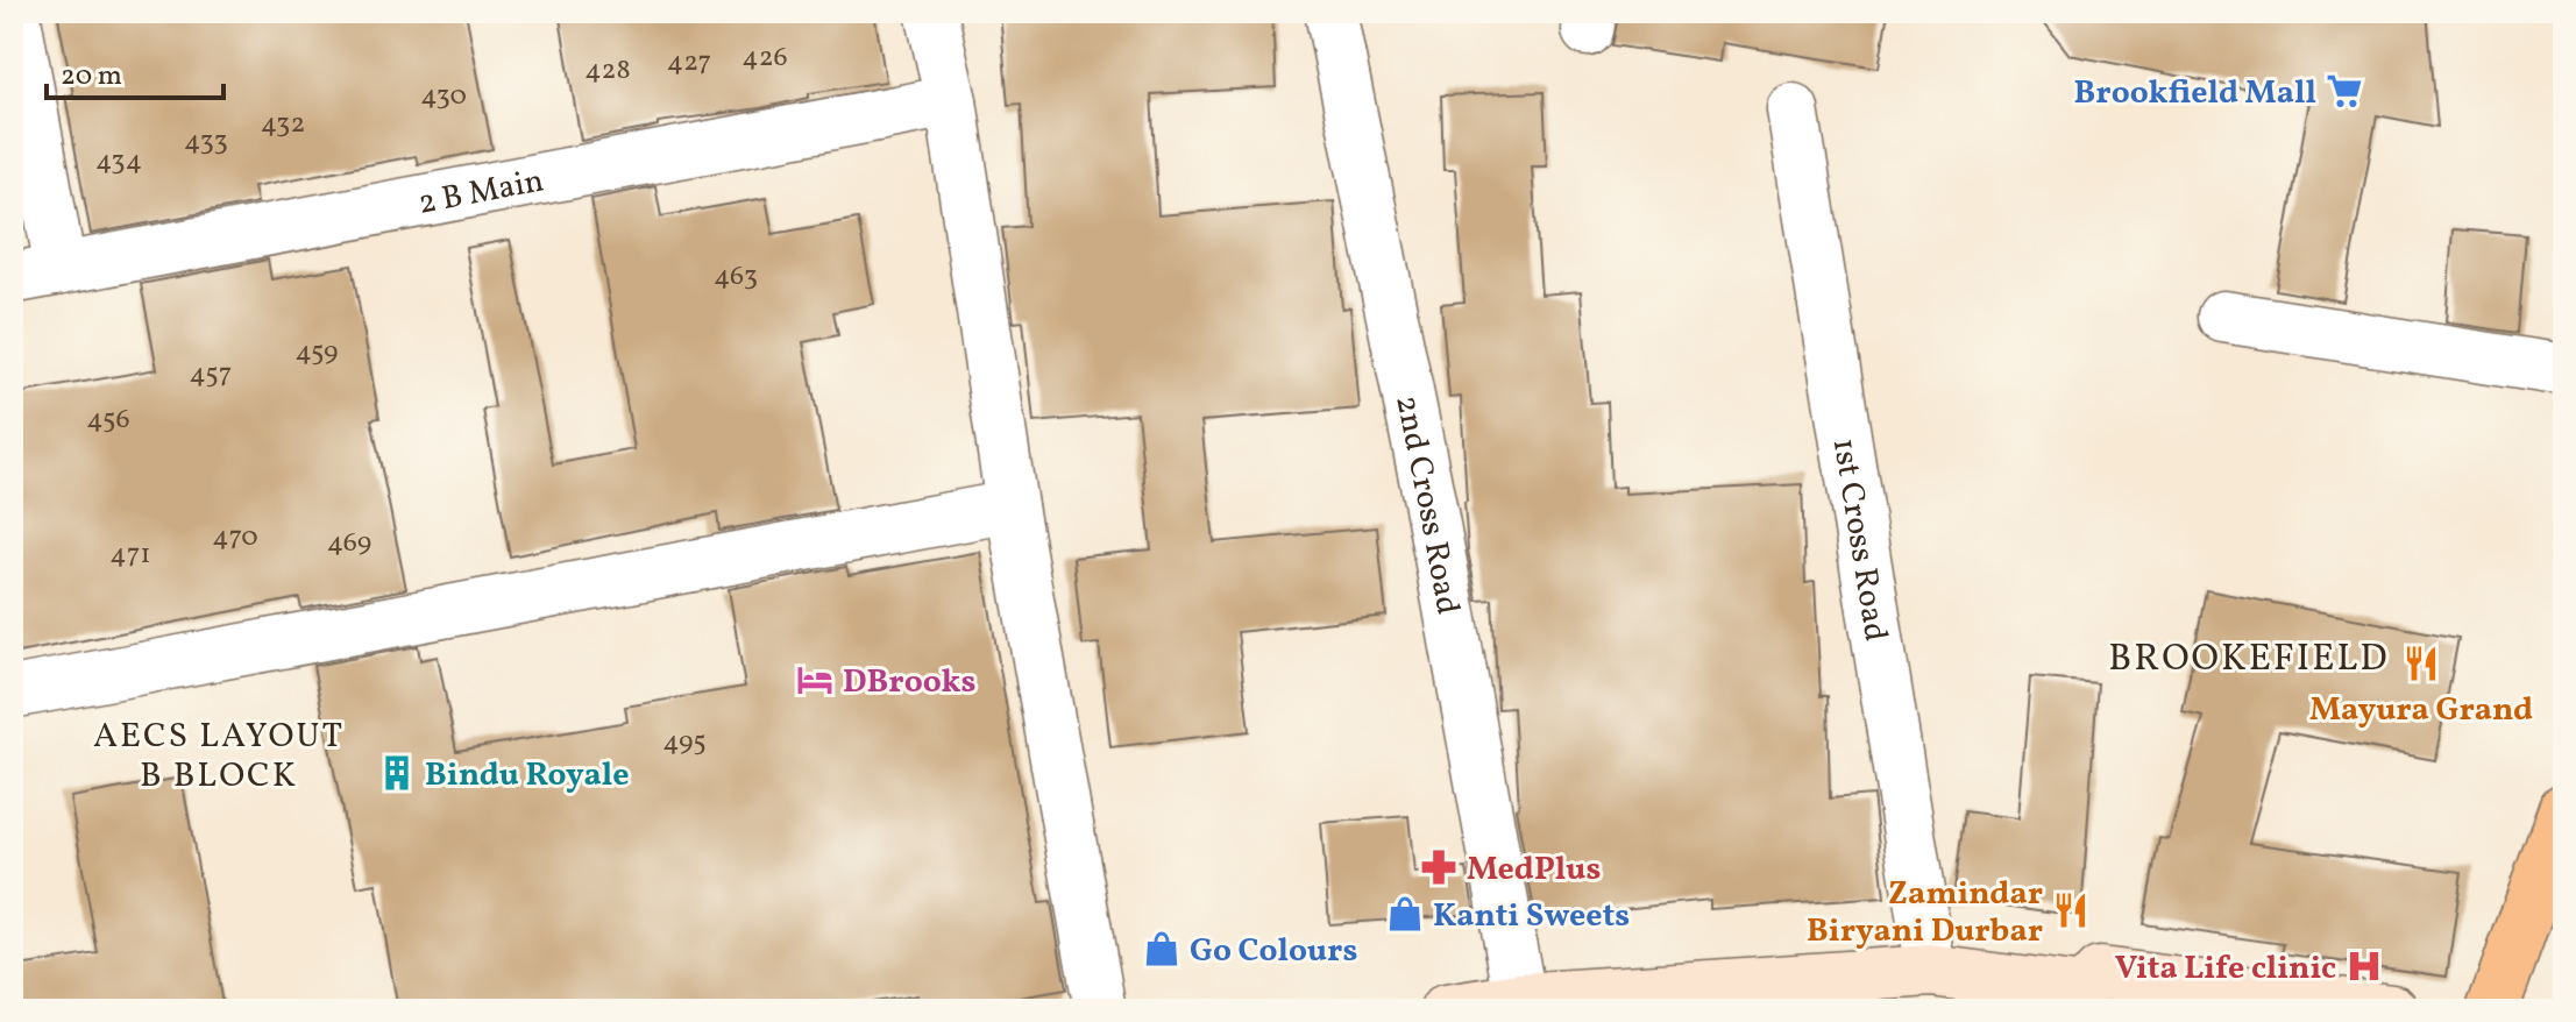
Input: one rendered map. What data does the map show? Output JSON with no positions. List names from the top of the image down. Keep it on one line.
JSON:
{"streets":{"street":["2 B Main","2nd Cross Road","1st Cross Road"]},"districts":["BROOKEFIELD","AECS LAYOUT B BLOCK"],"places":{"supermarket":["Brookfield Mall"],"restaurant":["Mayura Grand","Zamindar Biryani Durbar"],"hotel":["DBrooks"],"building":["Bindu Royale"],"pharmacy":["MedPlus"],"shop":["Kanti Sweets","Go Colours"],"hospital":["Vita Life clinic"]},"house_numbers":["426","427","428","430","432","433","434","463","459","457","456","470","469","471","495"],"scale_bar":"20 m"}
